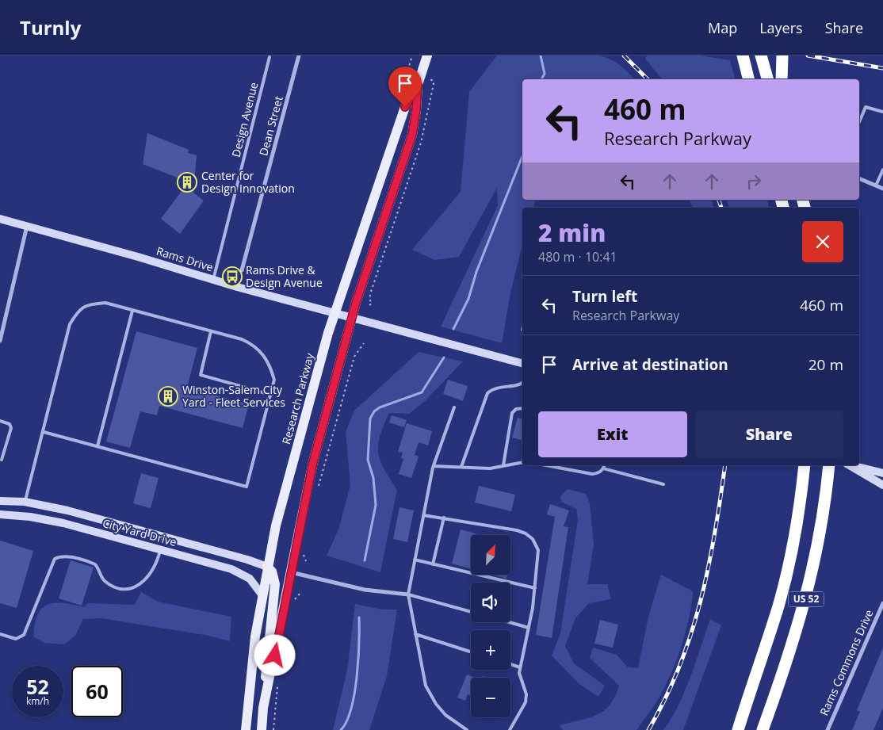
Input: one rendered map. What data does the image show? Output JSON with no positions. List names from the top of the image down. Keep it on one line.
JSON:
{"streets":{"highway":["US 52"],"main road":["Rams Drive","Research Parkway","City Yard Drive"],"street":["Dean Street","Rams Commons Drive"],"lane":["Design Avenue"]},"crossings":[["Design Avenue","Rams Drive"],["Rams Drive","Research Parkway"],["Research Parkway","City Yard Drive"]],"places":{"building":["Center for Design Innovation","Winston-Salem City Yard - Fleet Services"],"bus stop":["Rams Drive & Design Avenue"]},"north":"top right","page":{"header":"Turnly","nav":["Map","Layers","Share"],"turn":["460 m","Research Parkway"],"heading":["2 min","480 m · 10:41"],"list":[{"name":"Turn left","note":"Research Parkway","value":"460 m"},{"name":"Arrive at destination","value":"20 m"}],"buttons":["Exit","Share"],"map_buttons":["+","−"],"speed":"52 km/h","limit":"60"}}
